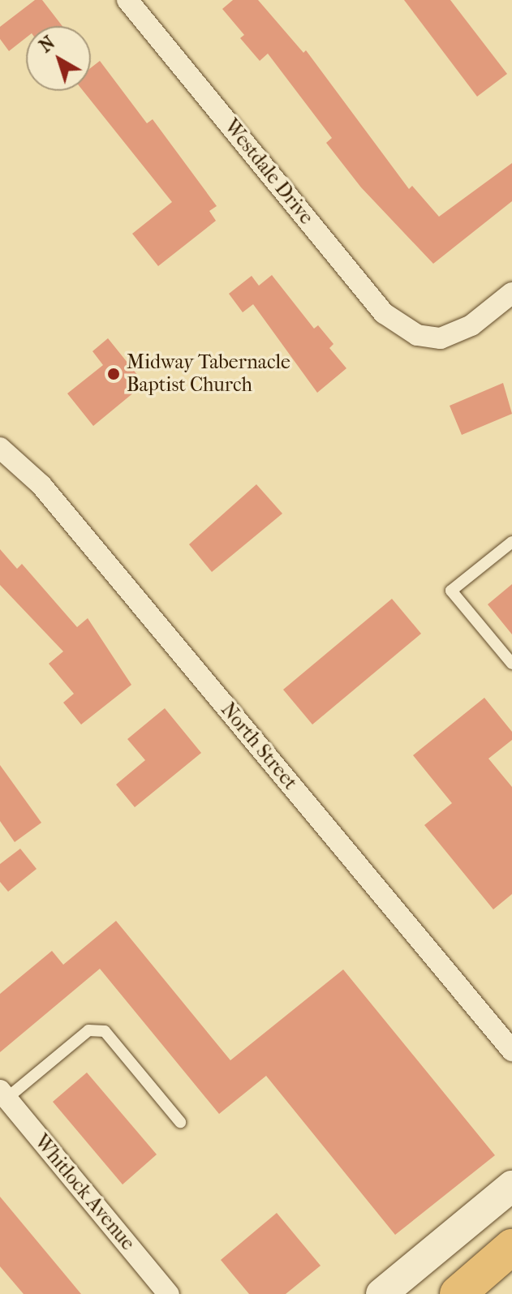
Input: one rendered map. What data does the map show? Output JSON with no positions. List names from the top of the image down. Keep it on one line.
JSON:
{"streets":{"street":["Westdale Drive","North Street","Whitlock Avenue"]},"places":["Midway Tabernacle Baptist Church"],"north":"top left"}
